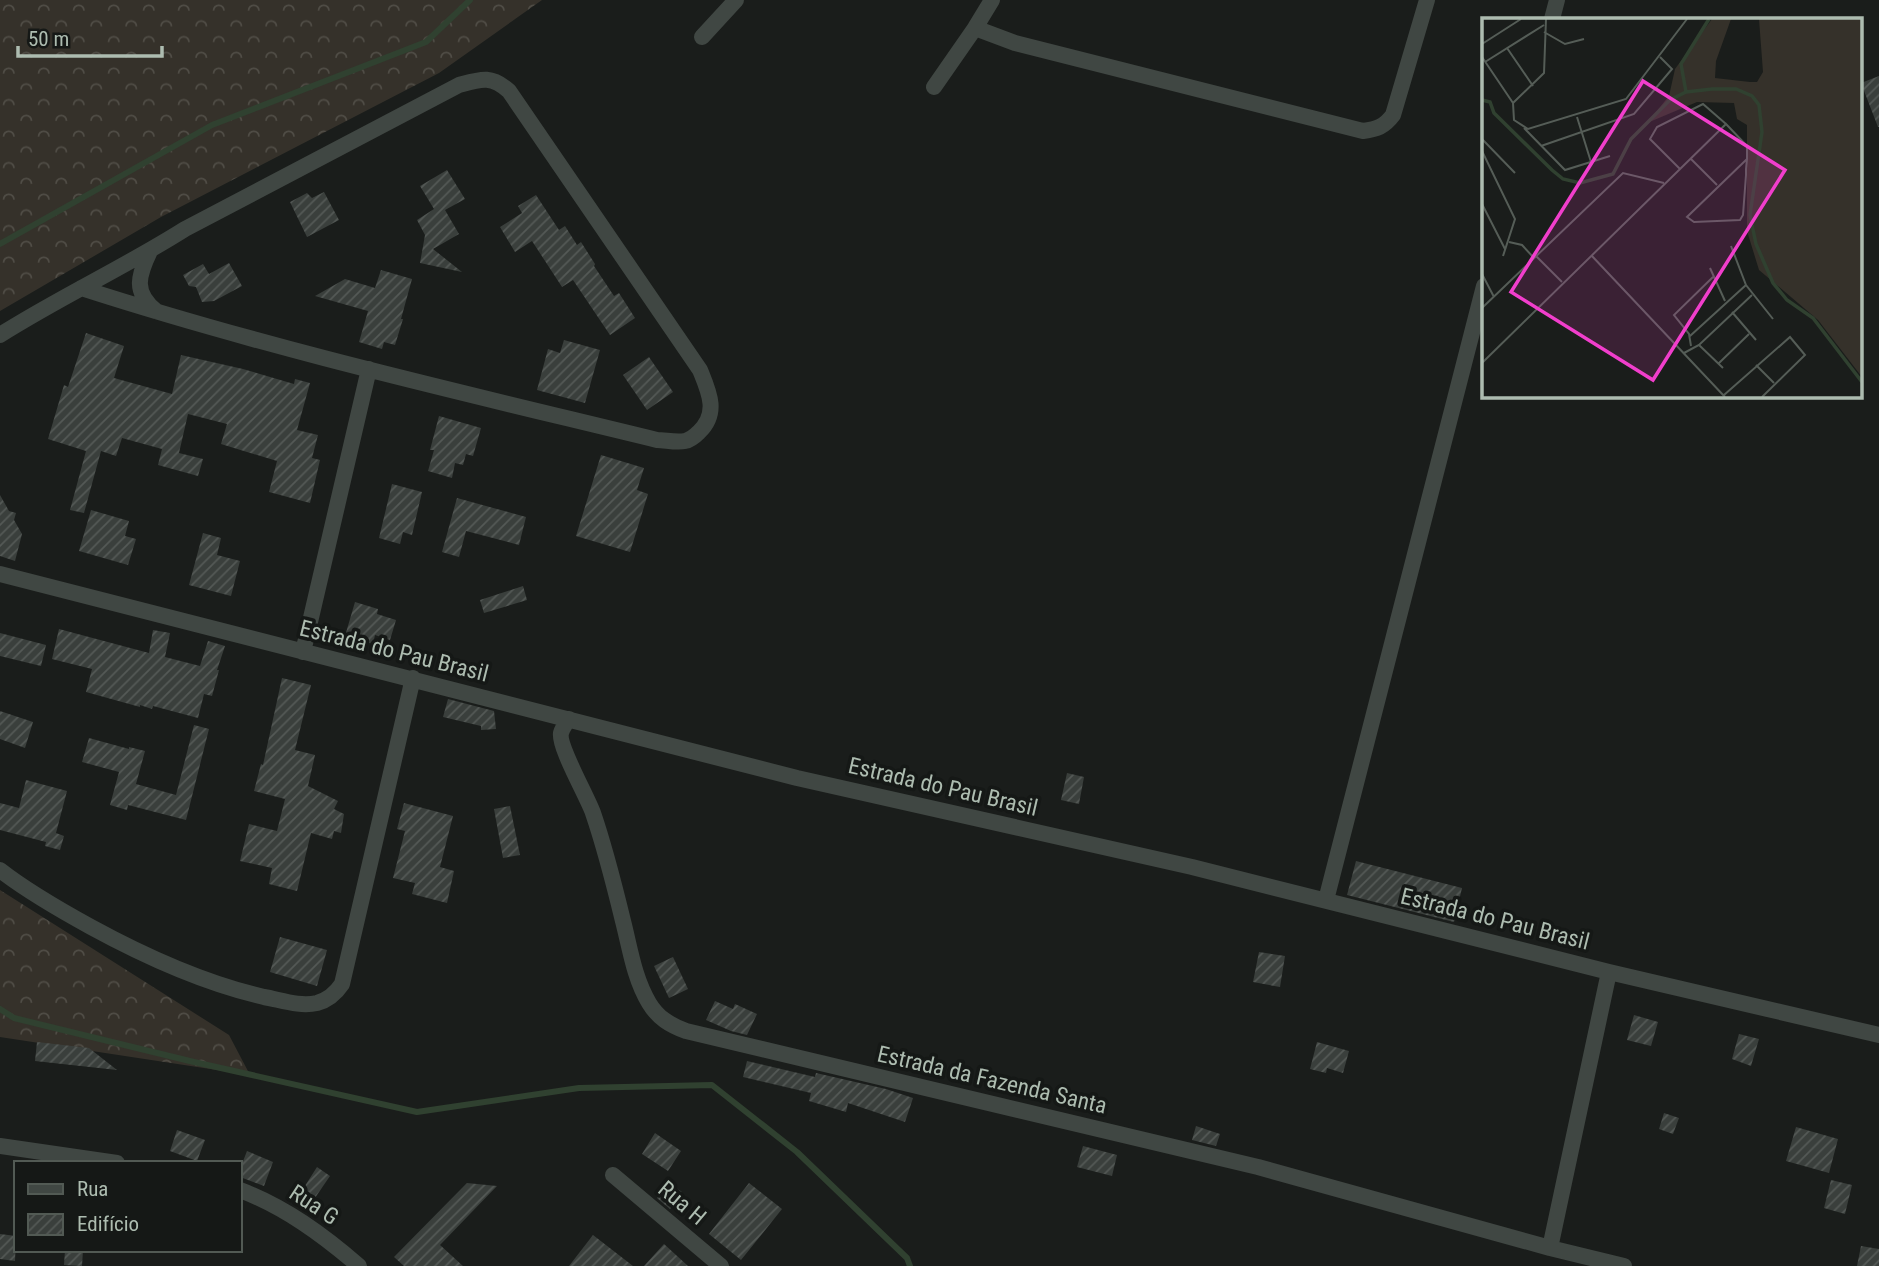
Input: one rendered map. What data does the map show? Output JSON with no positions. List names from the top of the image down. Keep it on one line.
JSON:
{"streets":{"street":["Estrada do Pau Brasil","Estrada da Fazenda Santa","Rua H","Rua G"]},"crossings":[["Estrada do Pau Brasil","Estrada da Fazenda Santa"]],"legend":["Rua","Edifício"],"scale_bar":"50 m"}
